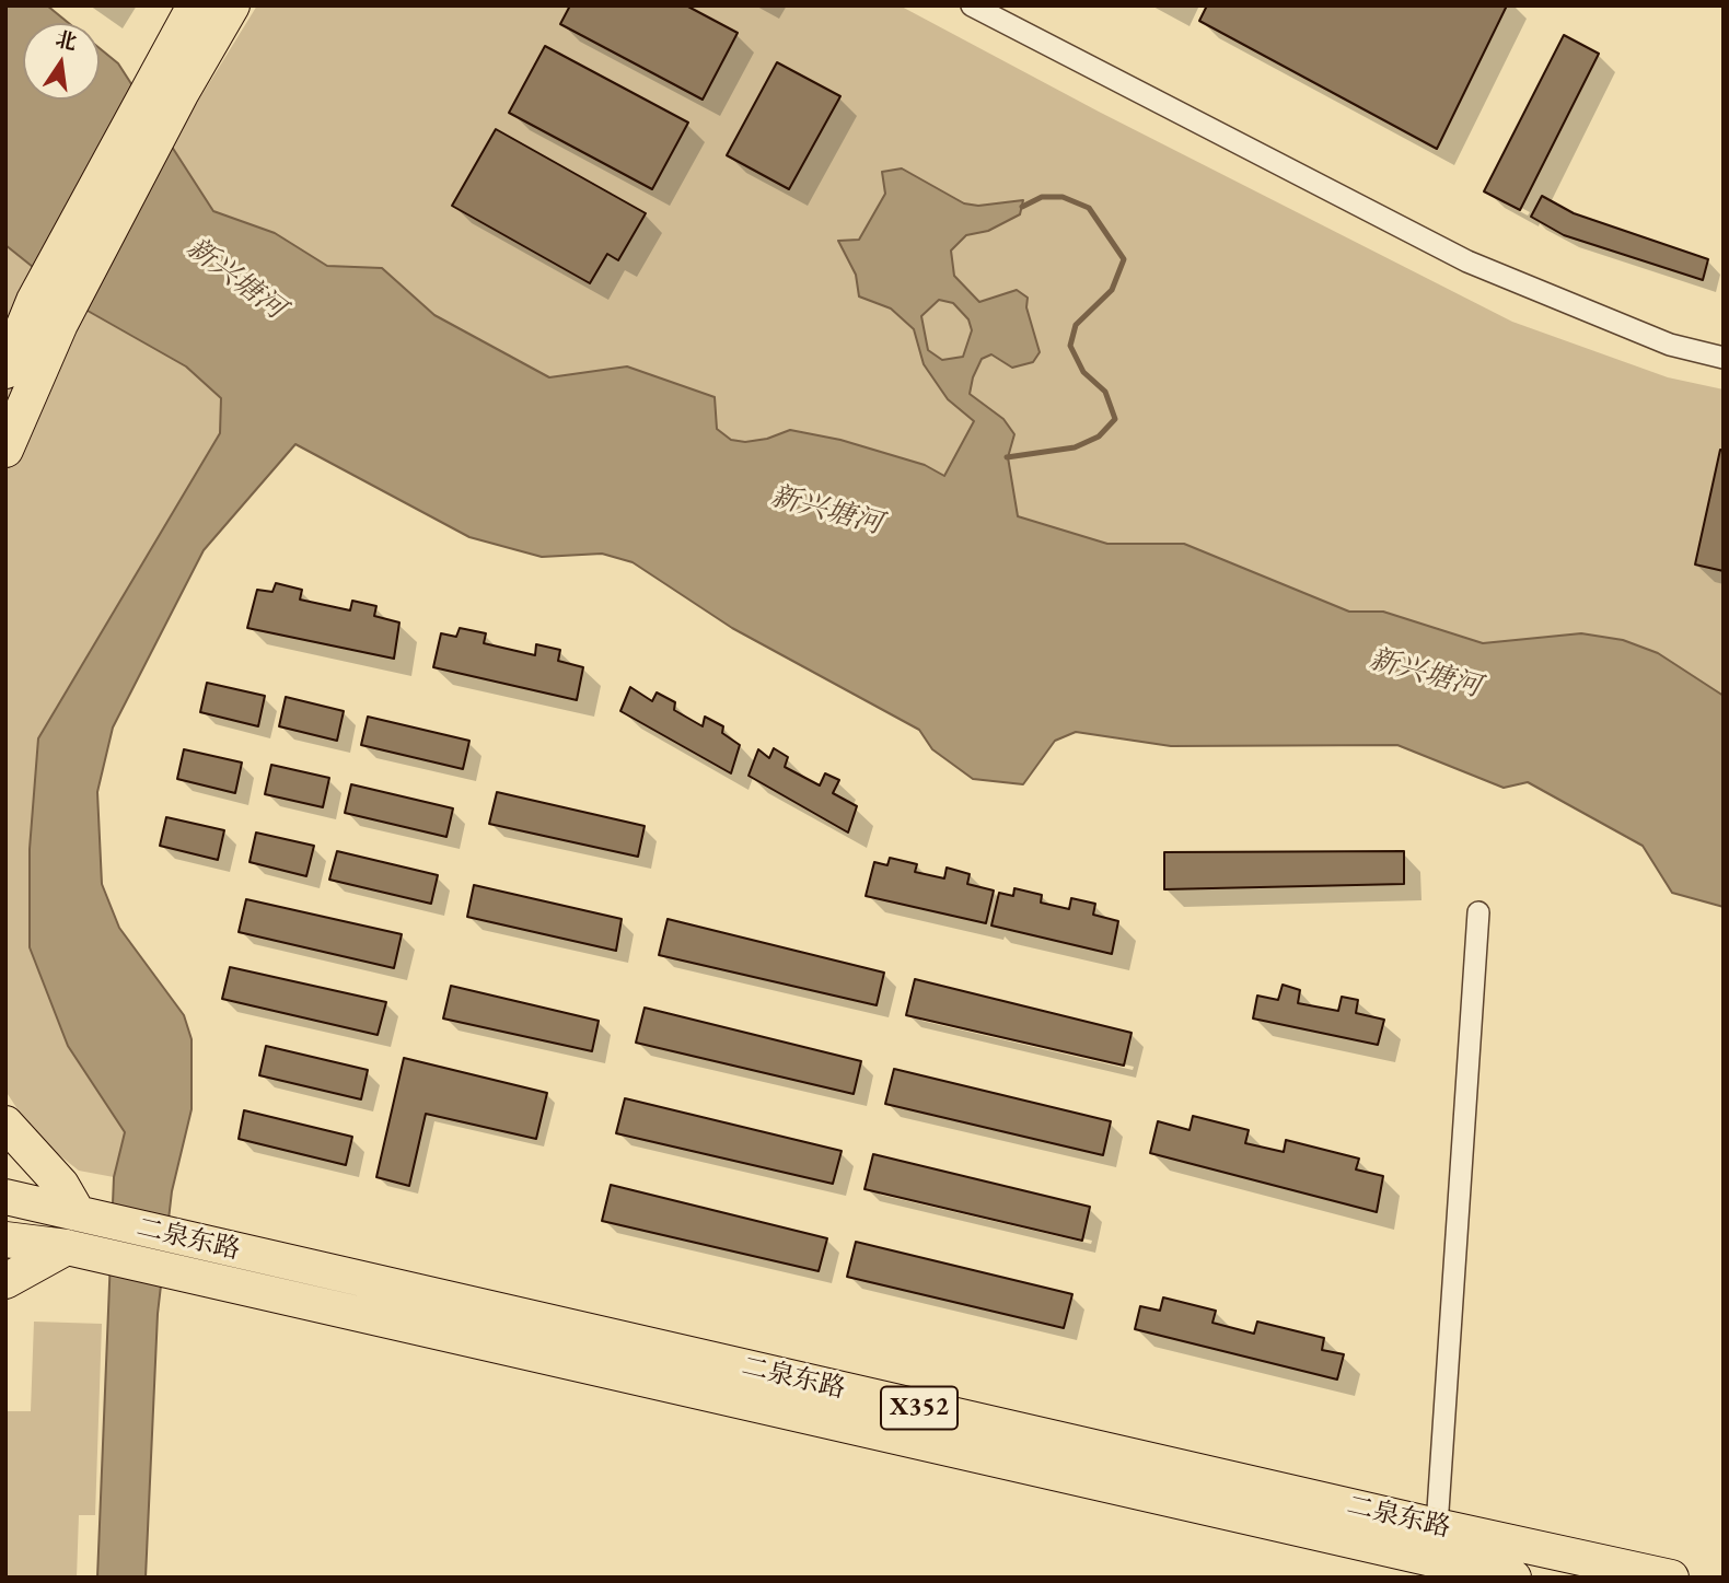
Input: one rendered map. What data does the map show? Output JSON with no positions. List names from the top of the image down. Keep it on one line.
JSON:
{"streets":{"main road":["二泉东路","X352"]},"water":["新兴塘河"],"north":"top"}
